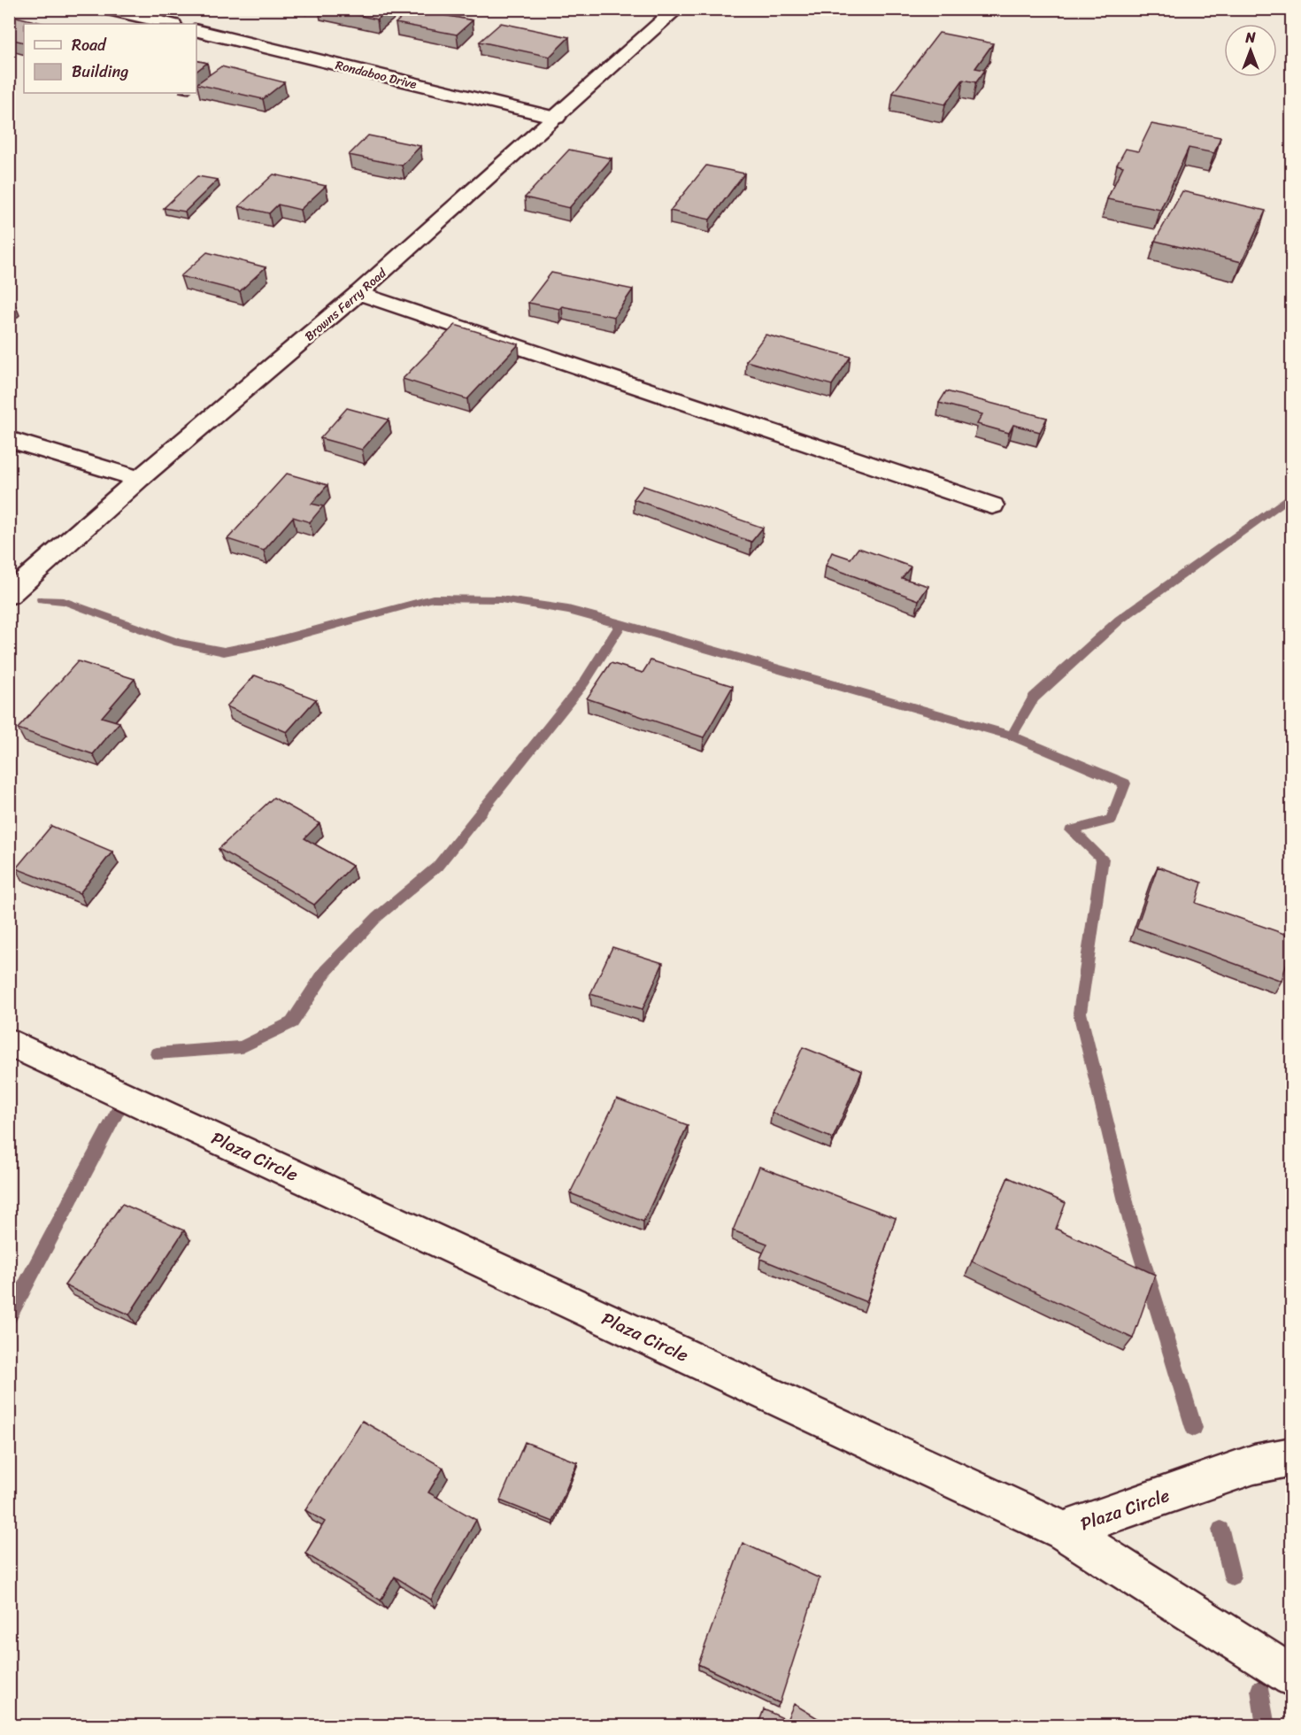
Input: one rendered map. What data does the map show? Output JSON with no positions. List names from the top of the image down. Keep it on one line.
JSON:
{"streets":{"street":["Rondaboo Drive","Browns Ferry Road","Plaza Circle"]},"crossings":[["Rondaboo Drive","Browns Ferry Road"]],"legend":["Road","Building"],"north":"top"}
